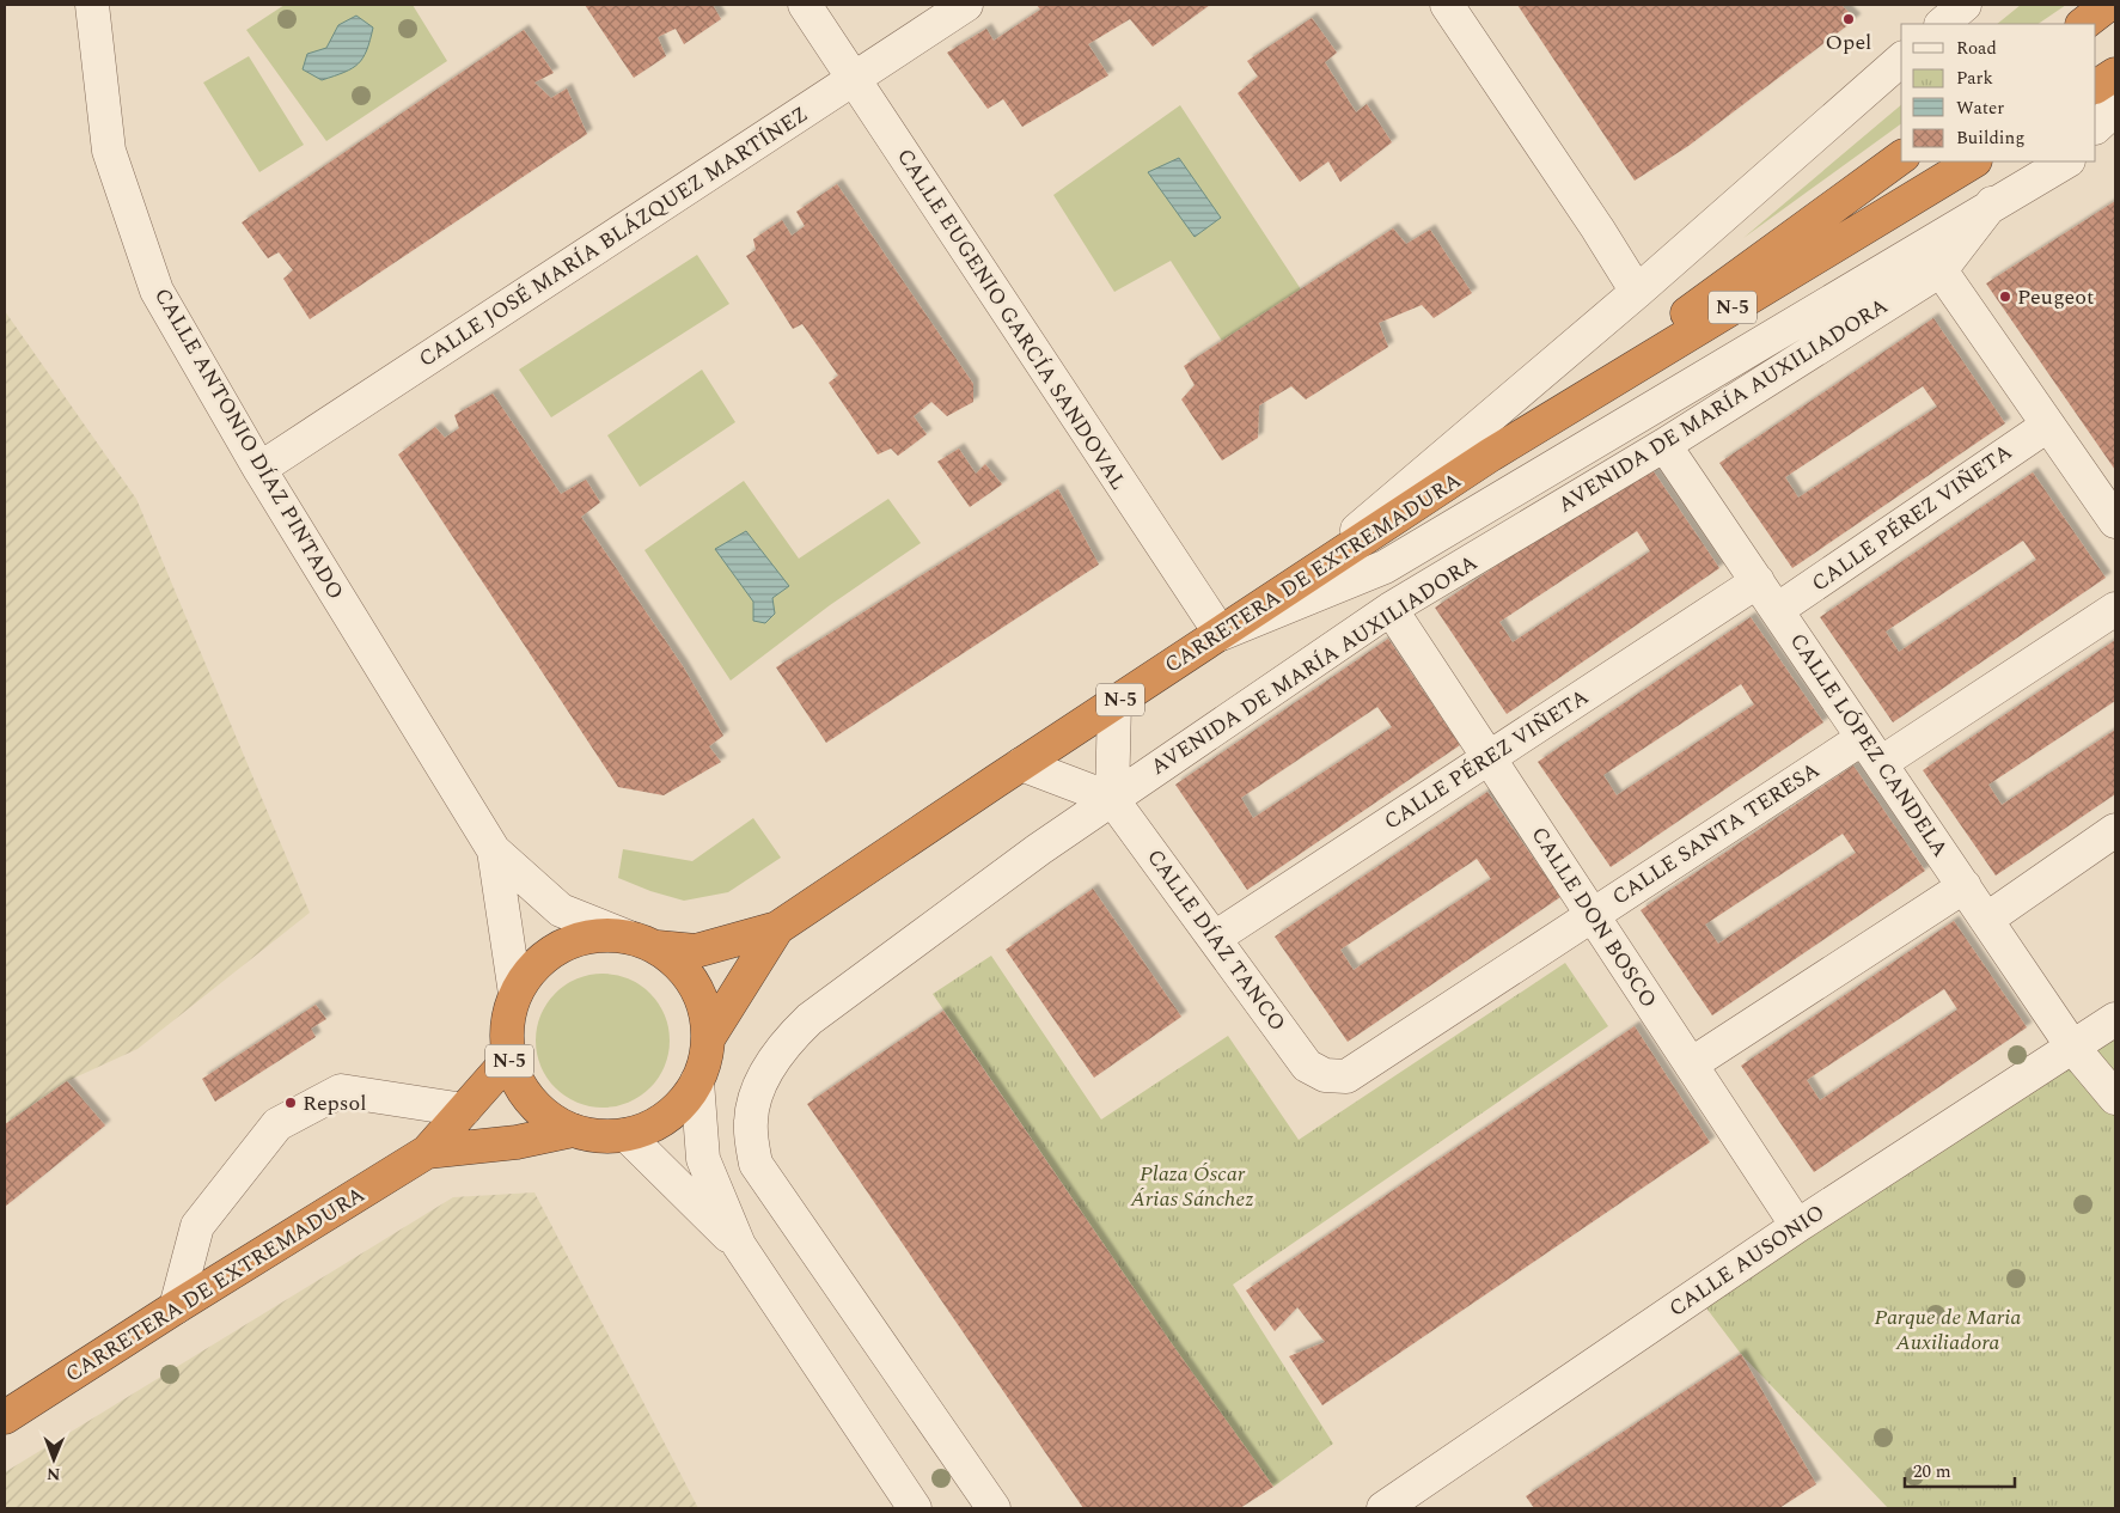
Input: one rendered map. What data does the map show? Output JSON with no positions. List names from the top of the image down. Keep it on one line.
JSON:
{"streets":{"highway":["N-5","CARRETERA DE EXTREMADURA"],"street":["CALLE JOSÉ MARÍA BLÁZQUEZ MARTÍNEZ","CALLE EUGENIO GARCÍA SANDOVAL","AVENIDA DE MARÍA AUXILIADORA","CALLE ANTONIO DÍAZ PINTADO","CALLE PÉREZ VIÑETA","CALLE LÓPEZ CANDELA","CALLE SANTA TERESA","CALLE DON BOSCO","CALLE DÍAZ TANCO","CALLE AUSONIO"]},"crossings":[["CALLE JOSÉ MARÍA BLÁZQUEZ MARTÍNEZ","CALLE EUGENIO GARCÍA SANDOVAL"],["CALLE JOSÉ MARÍA BLÁZQUEZ MARTÍNEZ","CALLE ANTONIO DÍAZ PINTADO"],["CALLE EUGENIO GARCÍA SANDOVAL","CARRETERA DE EXTREMADURA"],["AVENIDA DE MARÍA AUXILIADORA","CALLE LÓPEZ CANDELA"],["AVENIDA DE MARÍA AUXILIADORA","CALLE DON BOSCO"],["AVENIDA DE MARÍA AUXILIADORA","CALLE DÍAZ TANCO"],["CALLE ANTONIO DÍAZ PINTADO","CARRETERA DE EXTREMADURA"],["CALLE PÉREZ VIÑETA","CALLE LÓPEZ CANDELA"],["CALLE PÉREZ VIÑETA","CALLE DON BOSCO"],["CALLE PÉREZ VIÑETA","CALLE DÍAZ TANCO"],["CALLE LÓPEZ CANDELA","CALLE SANTA TERESA"],["CALLE LÓPEZ CANDELA","CALLE AUSONIO"],["CALLE SANTA TERESA","CALLE DON BOSCO"],["CALLE SANTA TERESA","CALLE DÍAZ TANCO"],["CALLE DON BOSCO","CALLE AUSONIO"]],"parks":["Plaza Óscar Árias Sánchez","Parque de Maria Auxiliadora"],"places":["Opel","Peugeot","Repsol"],"legend":["Road","Park","Water","Building"],"scale_bar":"20 m","north":"bottom"}
